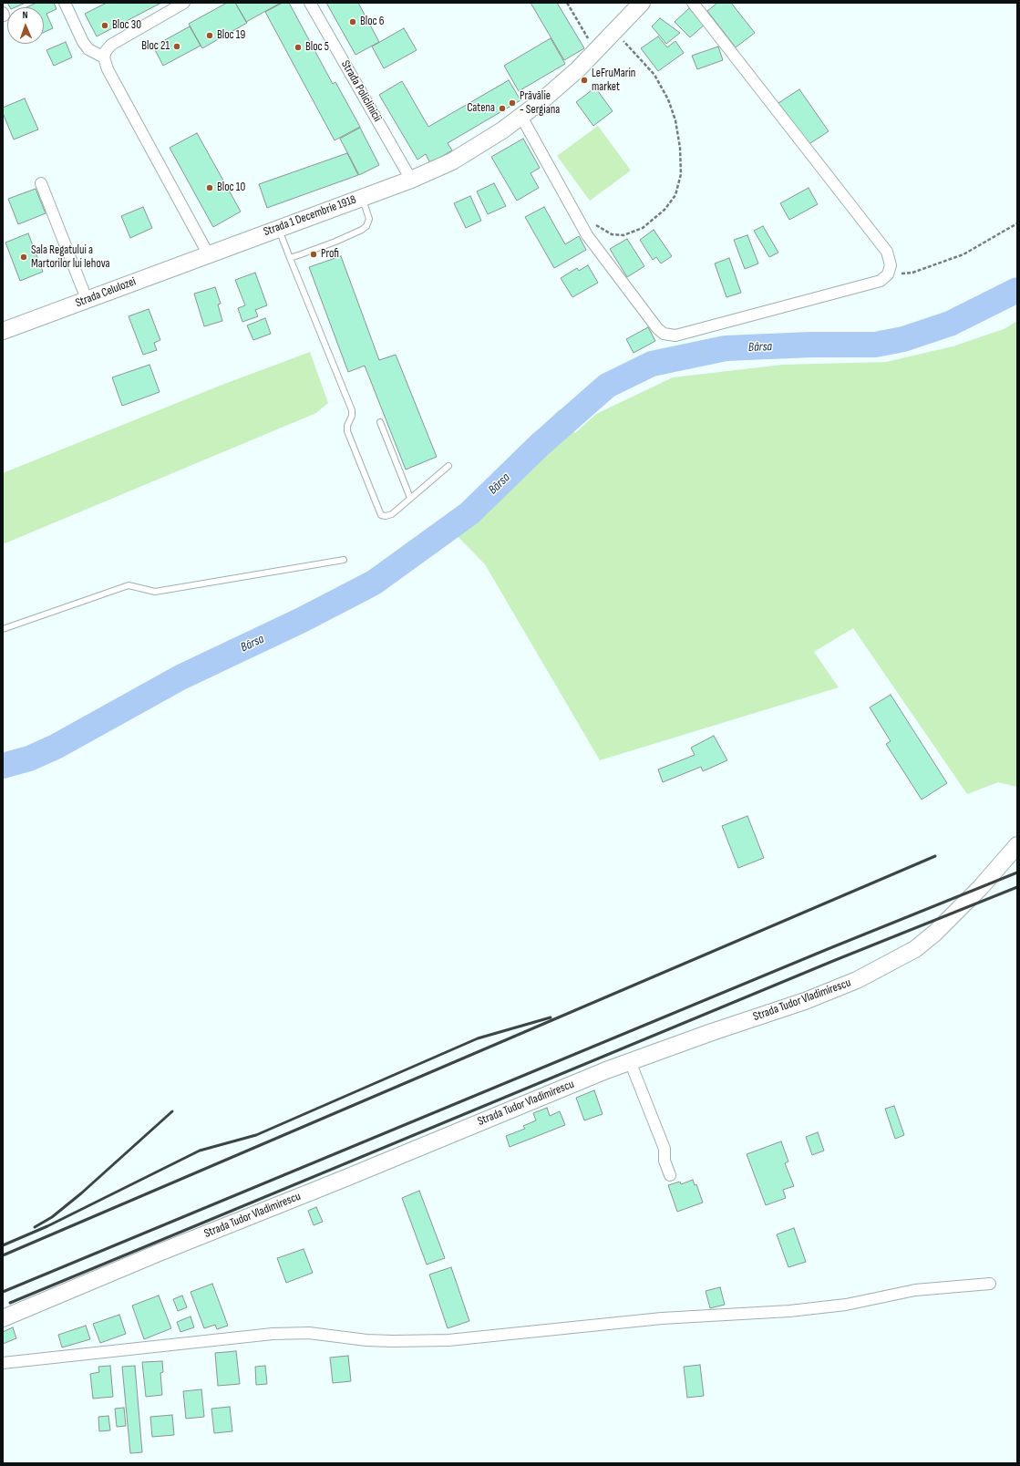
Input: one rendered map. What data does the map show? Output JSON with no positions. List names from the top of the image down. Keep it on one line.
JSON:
{"streets":{"main road":["Strada 1 Decembrie 1918","Strada Celulozei","Strada Tudor Vladimirescu"],"street":["Strada Policlinicii"]},"crossings":[["Strada Policlinicii","Strada 1 Decembrie 1918"],["Strada 1 Decembrie 1918","Strada Celulozei"]],"water":["Bârsa"],"places":["Bloc 6","Bloc 30","Bloc 19","Bloc 21","Bloc 5","LeFruMarin market","Prăvălie - Sergiana","Catena","Bloc 10","Profi","Sala Regatului a Martorilor lui Iehova"],"north":"top"}
